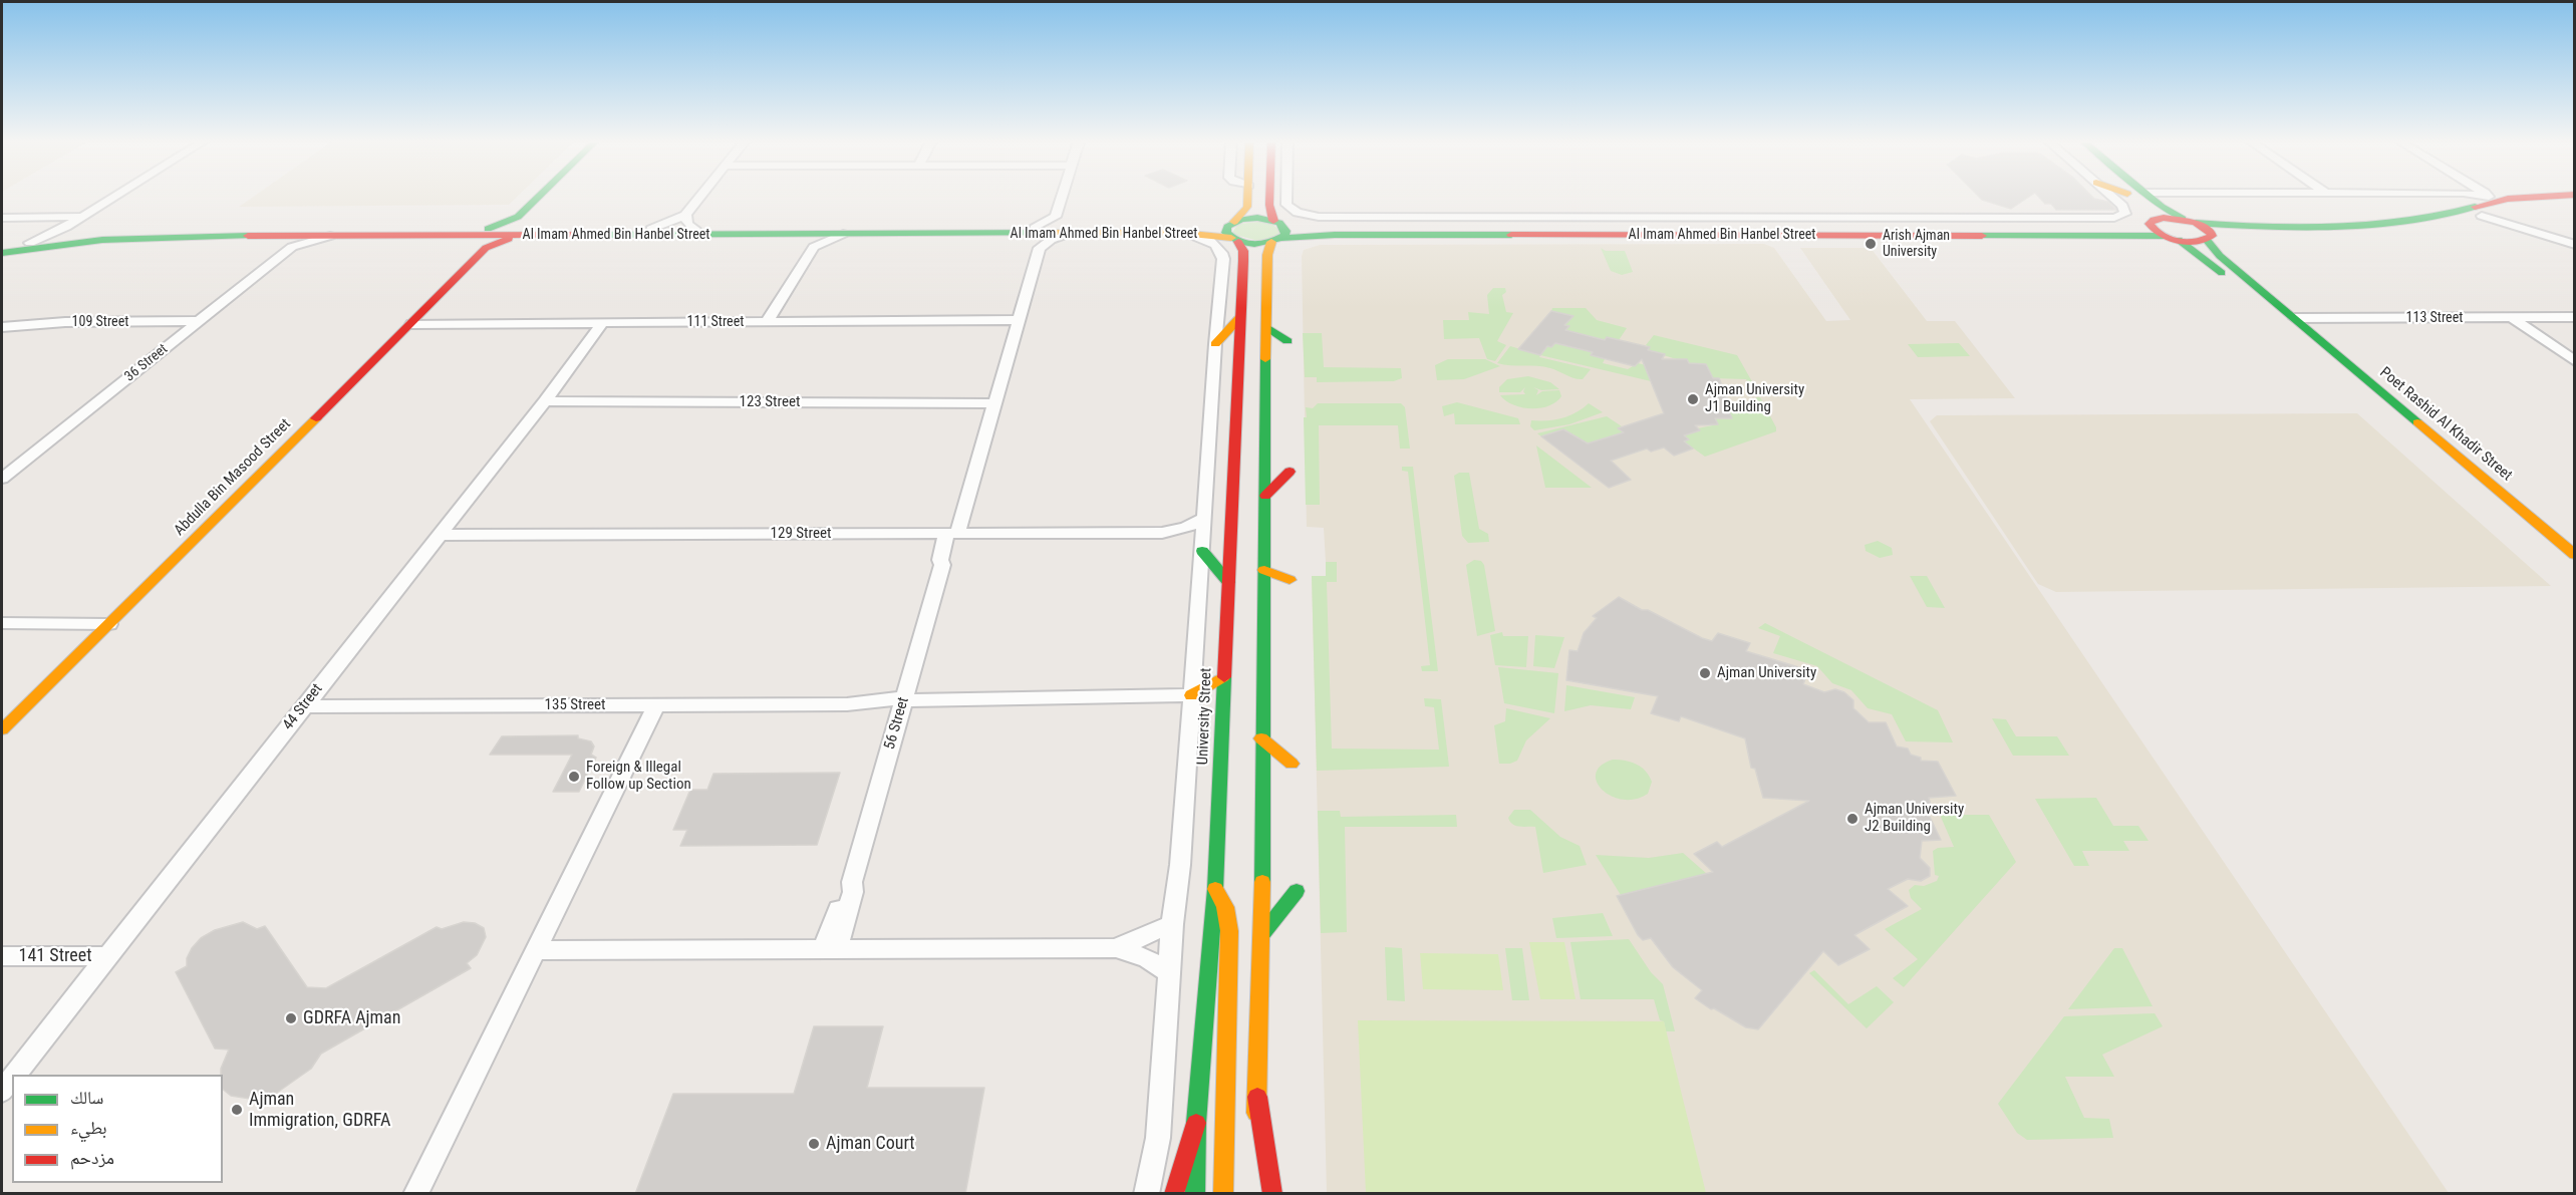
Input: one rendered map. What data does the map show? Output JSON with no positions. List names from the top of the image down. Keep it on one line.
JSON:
{"streets":{"street":["Al Imam Ahmed Bin Hanbel Street","113 Street","109 Street","111 Street","36 Street","123 Street","Poet Rashid Al Khadir Street","Abdulla Bin Masood Street","129 Street","135 Street","44 Street","University Street","56 Street","141 Street"]},"crossings":[["Al Imam Ahmed Bin Hanbel Street","36 Street"],["Al Imam Ahmed Bin Hanbel Street","Poet Rashid Al Khadir Street"],["Al Imam Ahmed Bin Hanbel Street","Abdulla Bin Masood Street"],["Al Imam Ahmed Bin Hanbel Street","University Street"],["113 Street","Poet Rashid Al Khadir Street"],["109 Street","36 Street"],["111 Street","Abdulla Bin Masood Street"],["111 Street","44 Street"],["111 Street","56 Street"],["123 Street","44 Street"],["123 Street","56 Street"],["129 Street","44 Street"],["129 Street","56 Street"],["135 Street","44 Street"],["135 Street","56 Street"],["44 Street","141 Street"]],"places":["Arish Ajman University","Ajman University J1 Building","Ajman University","Foreign & Illegal Follow up Section","Ajman University J2 Building","GDRFA Ajman","Ajman Immigration, GDRFA","Ajman Court"],"legend":["سالك","بطيء","مزدحم"]}
